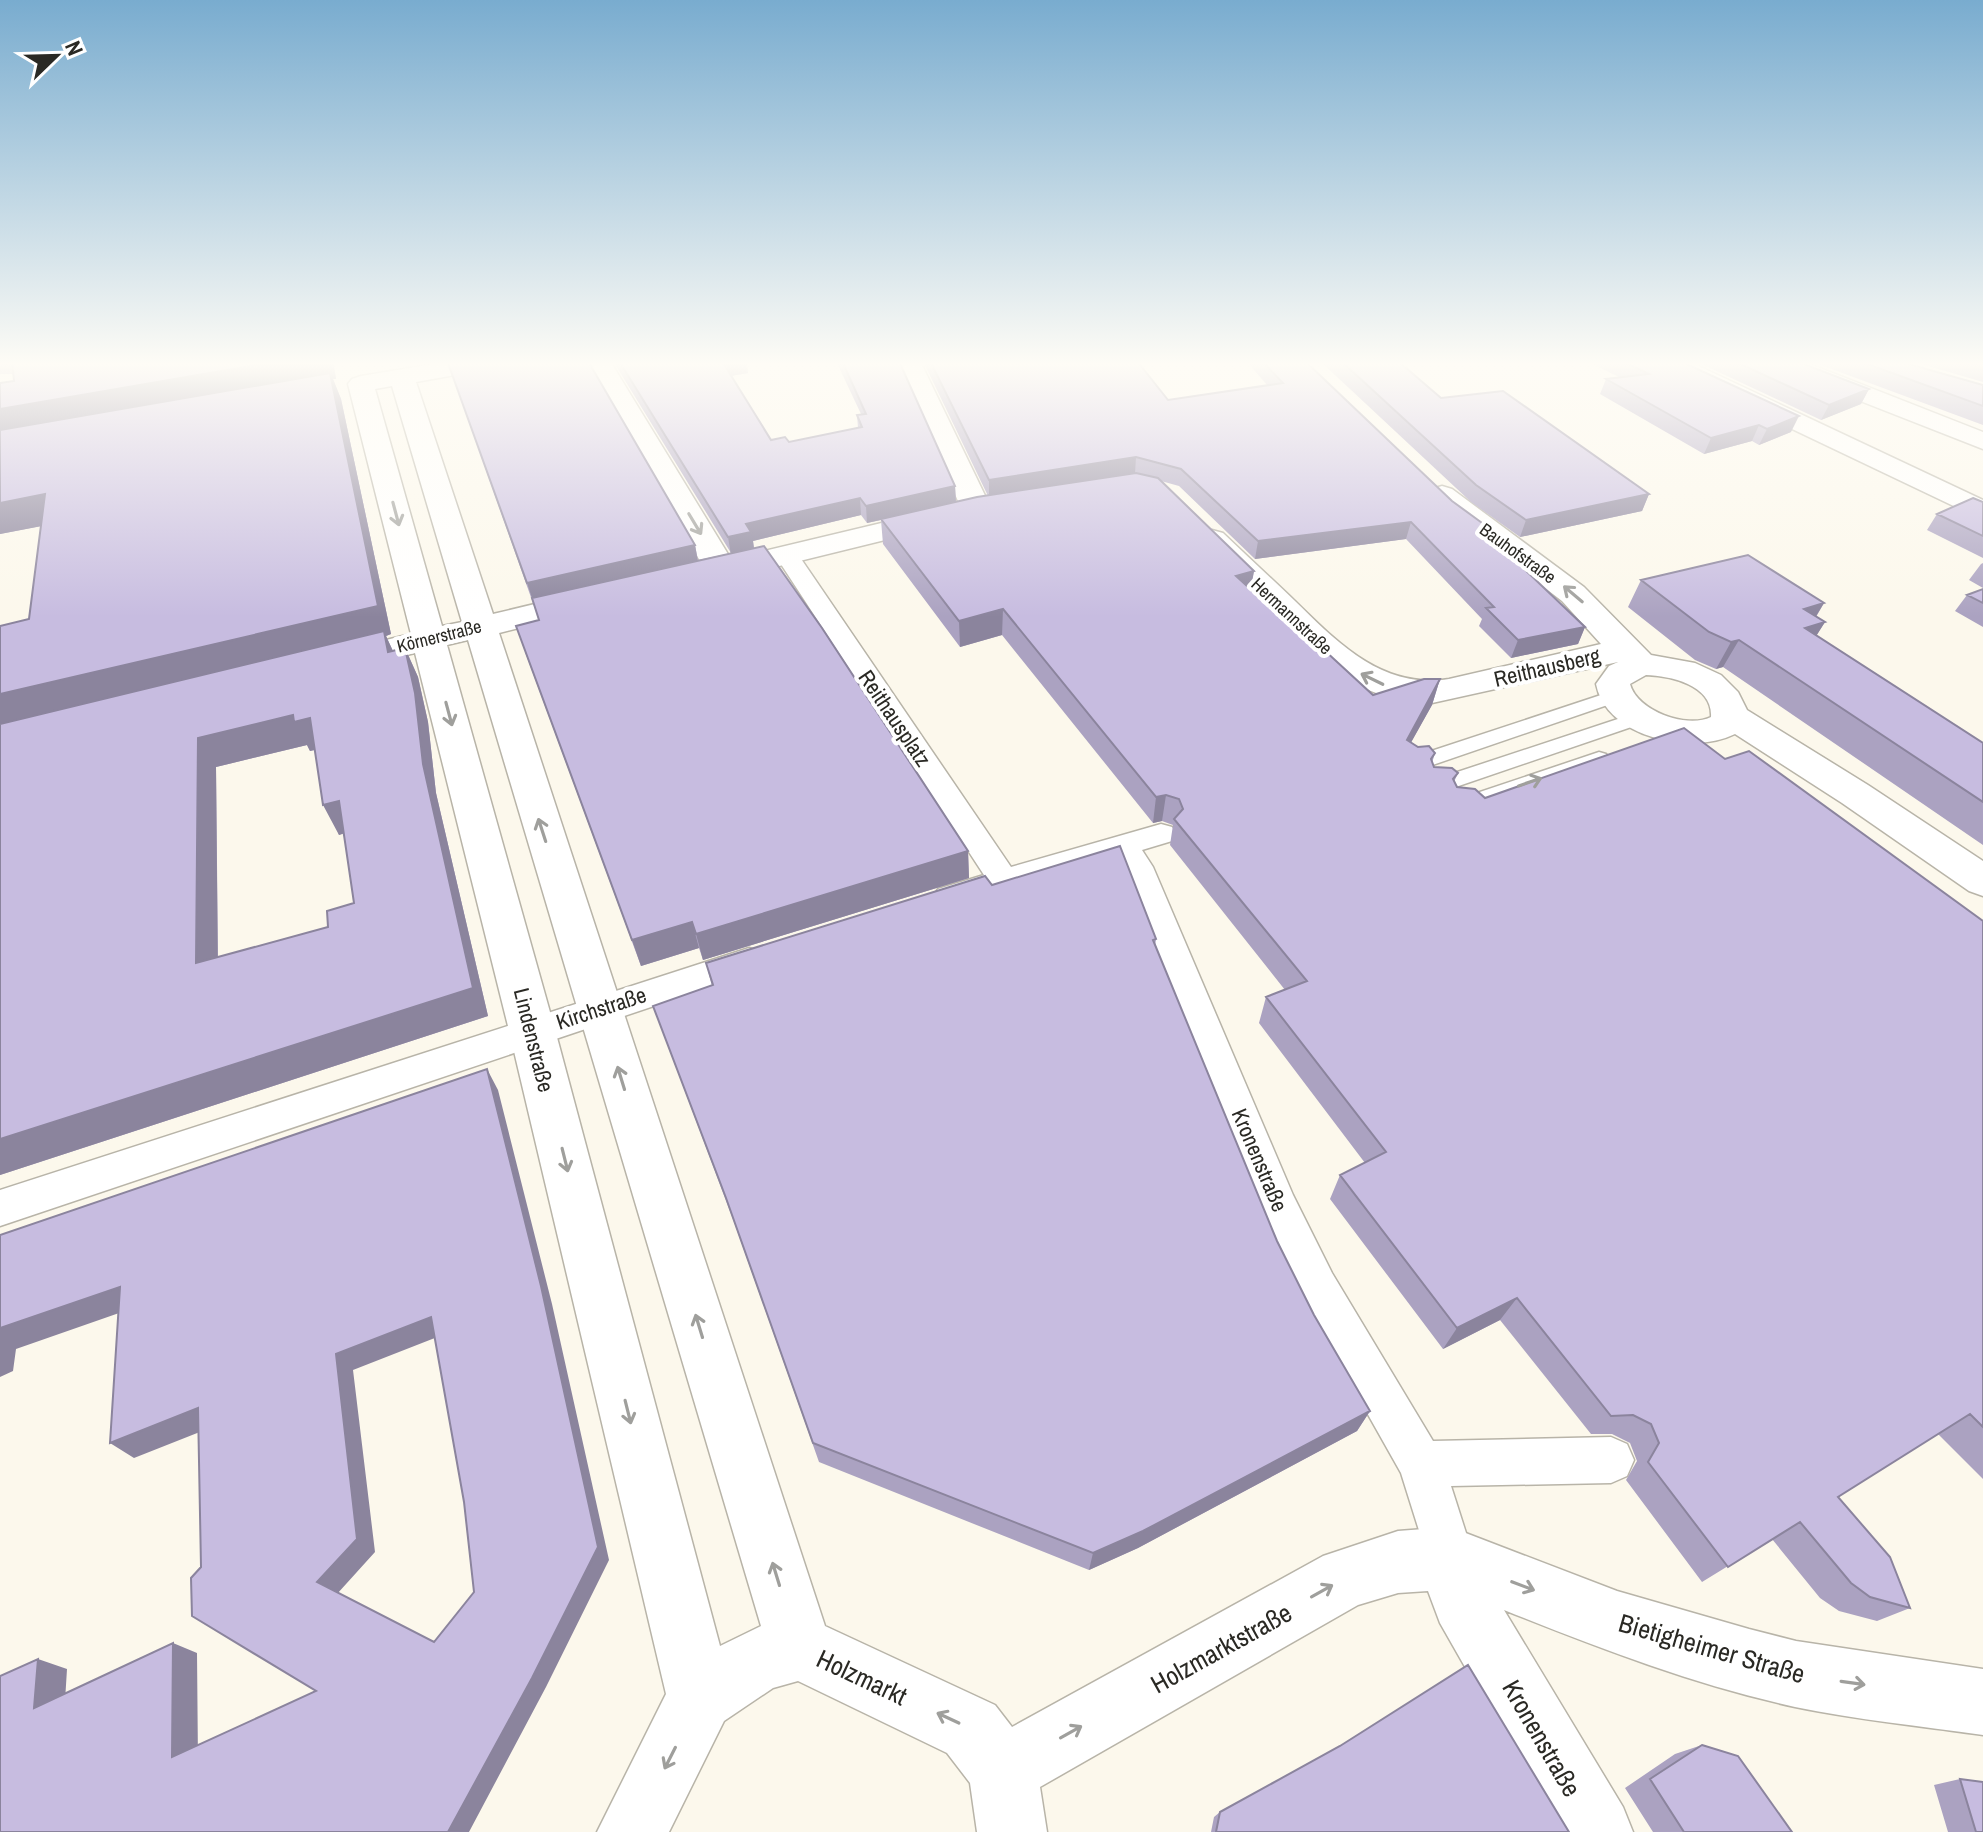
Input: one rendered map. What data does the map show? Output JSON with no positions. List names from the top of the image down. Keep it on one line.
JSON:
{"streets":{"street":["Bauhofstraße","Hermannstraße","Körnerstraße","Reithausberg","Reithausplatz","Kirchstraße","Lindenstraße","Kronenstraße","Holzmarktstraße","Bietigheimer Straße","Holzmarkt"]},"crossings":[["Bauhofstraße","Reithausberg"],["Hermannstraße","Reithausberg"],["Körnerstraße","Lindenstraße"],["Kirchstraße","Lindenstraße"],["Lindenstraße","Holzmarkt"],["Kronenstraße","Holzmarktstraße"],["Kronenstraße","Bietigheimer Straße"],["Holzmarktstraße","Bietigheimer Straße"],["Holzmarktstraße","Holzmarkt"]],"one_way":["Bauhofstraße","Hermannstraße","Holzmarktstraße","Bietigheimer Straße","Holzmarkt"],"north":"top right"}
